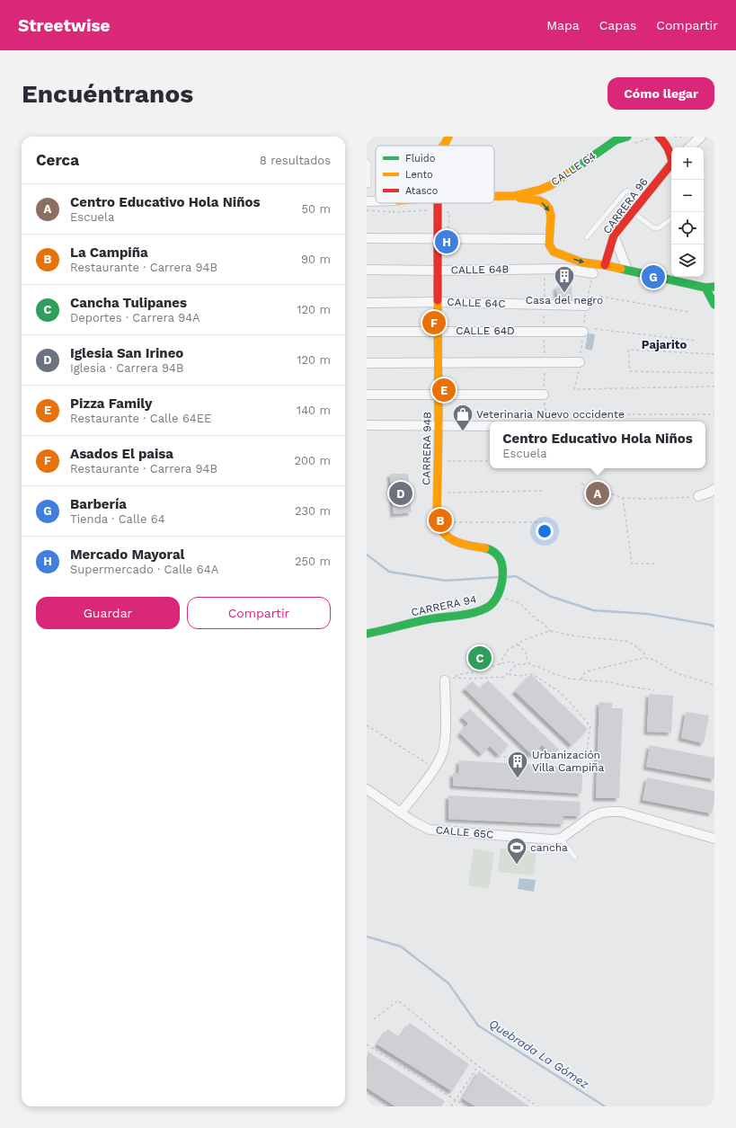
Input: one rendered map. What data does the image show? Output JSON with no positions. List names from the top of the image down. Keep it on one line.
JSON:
{"streets":{"street":["CALLE 64","CARRERA 96","CALLE 64B","CALLE 64C","CALLE 64D","CARRERA 94B","CARRERA 94","CALLE 65C"]},"crossings":[["CALLE 64B","CARRERA 94B"],["CALLE 64C","CARRERA 94B"],["CALLE 64D","CARRERA 94B"]],"districts":["Pajarito"],"water":["Quebrada La Gómez"],"places":{"building":["Casa del negro","Urbanización Villa Campiña"],"shop":["Veterinaria Nuevo occidente"],"sports":["cancha"]},"legend":["Fluido","Lento","Atasco"],"page":{"header":"Streetwise","nav":["Mapa","Capas","Compartir"],"buttons":["Cómo llegar",["Guardar","Compartir"]],"title":"Encuéntranos","heading":["Cerca","8 resultados"],"map_buttons":["+","−"],"list":[{"mark":"A","name":"Centro Educativo Hola Niños","note":"Escuela","value":"50 m"},{"mark":"B","name":"La Campiña","note":"Restaurante · Carrera 94B","value":"90 m"},{"mark":"C","name":"Cancha Tulipanes","note":"Deportes · Carrera 94A","value":"120 m"},{"mark":"D","name":"Iglesia San Irineo","note":"Iglesia · Carrera 94B","value":"120 m"},{"mark":"E","name":"Pizza Family","note":"Restaurante · Calle 64EE","value":"140 m"},{"mark":"F","name":"Asados El paisa","note":"Restaurante · Carrera 94B","value":"200 m"},{"mark":"G","name":"Barbería","note":"Tienda · Calle 64","value":"230 m"},{"mark":"H","name":"Mercado Mayoral","note":"Supermercado · Calle 64A","value":"250 m"}],"pins":["H","G","F","E","A","D","B","C"],"popup":["Centro Educativo Hola Niños","Escuela"]}}
